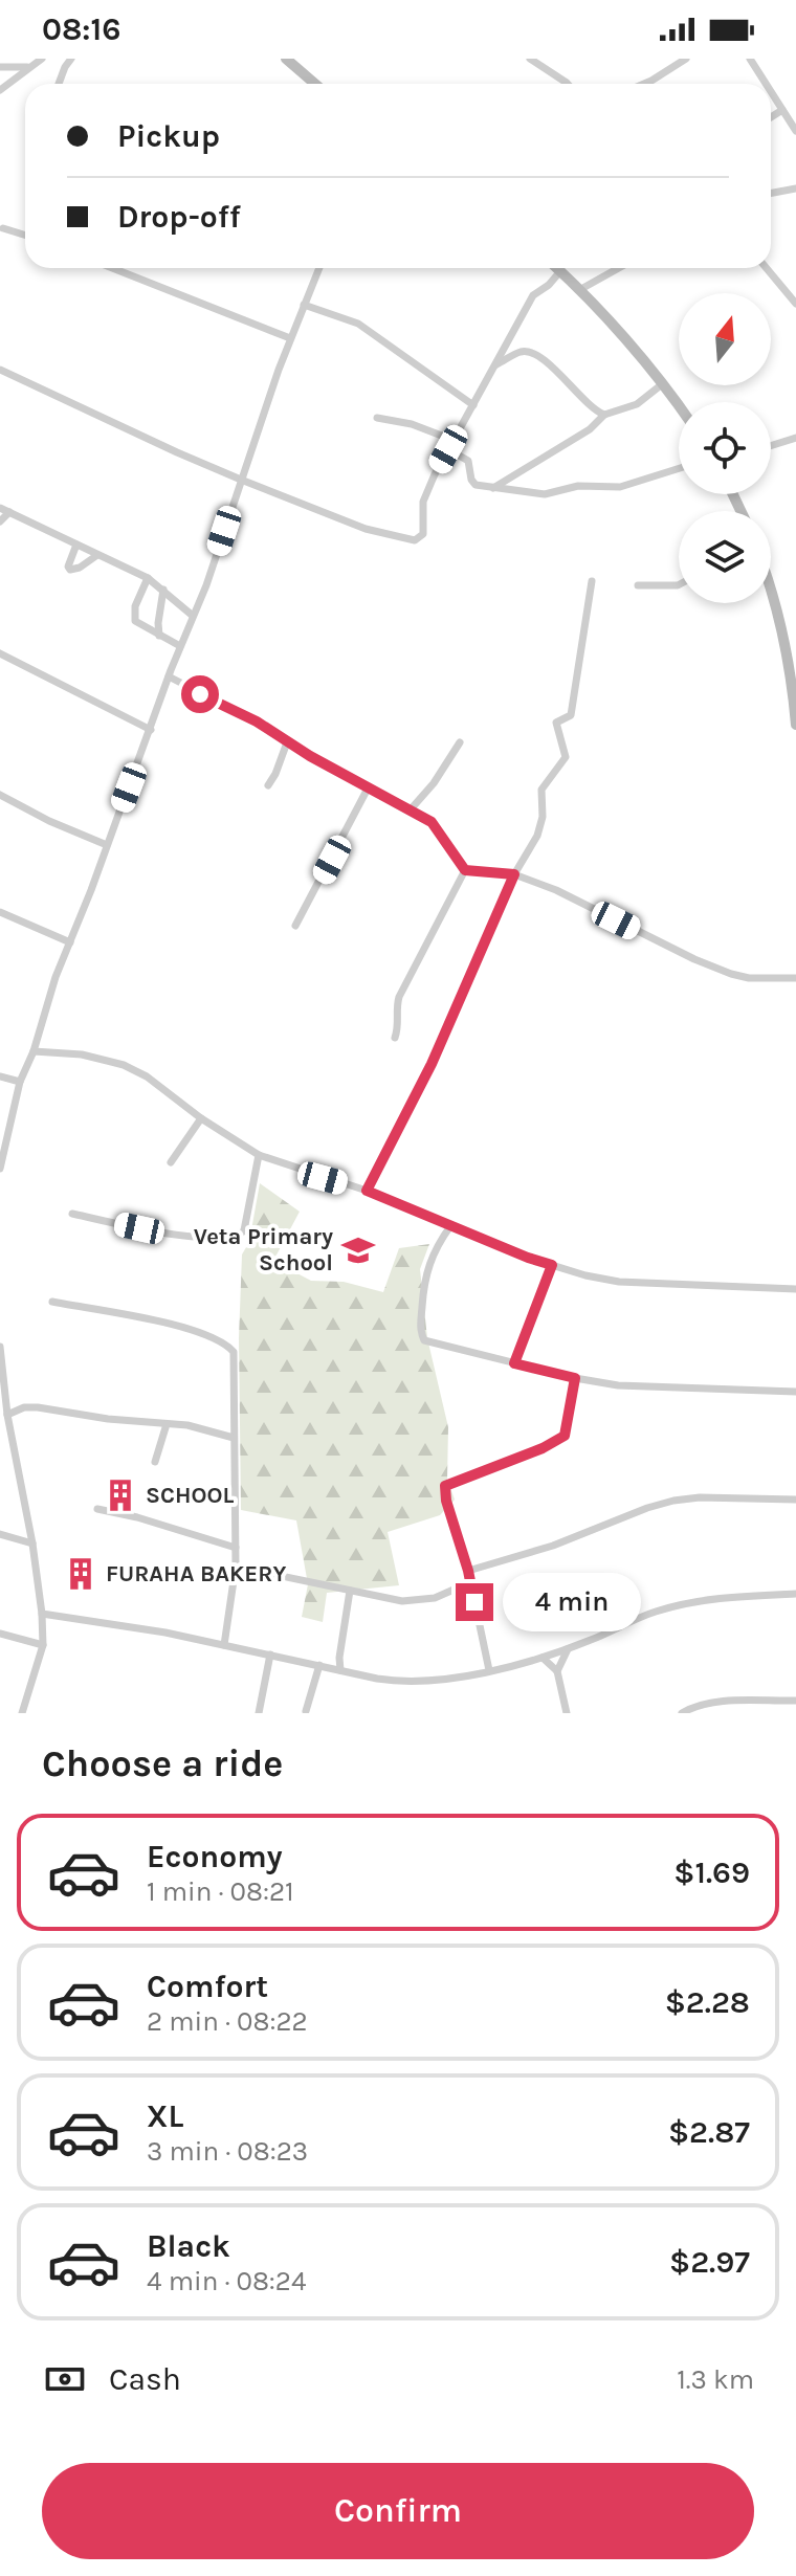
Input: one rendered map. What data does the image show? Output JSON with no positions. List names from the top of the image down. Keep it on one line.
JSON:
{"places":{"school or university":["Veta Primary School"],"building":["SCHOOL","FURAHA BAKERY"]},"north":"top","page":{"status":"08:16","banner":["Pickup","Drop-off"],"bubble":"4 min","heading":"Choose a ride","list":[{"name":"Economy","note":"1 min · 08:21","value":"$1.69"},{"name":"Comfort","note":"2 min · 08:22","value":"$2.28"},{"name":"XL","note":"3 min · 08:23","value":"$2.87"},{"name":"Black","note":"4 min · 08:24","value":"$2.97"}],"pay":["Cash","1.3 km"],"buttons":"Confirm"}}
